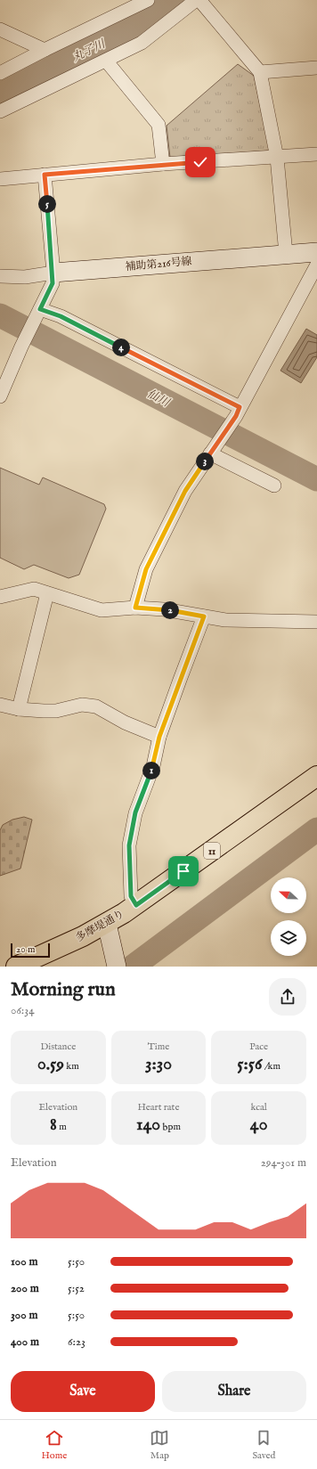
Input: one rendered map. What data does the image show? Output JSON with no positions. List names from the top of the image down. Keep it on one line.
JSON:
{"streets":{"main road":["11","多摩堤通り"],"street":["補助第216号線"]},"water":["丸子川","仙川"],"scale_bar":"20 m","north":"left","page":{"pins":["5","4","3","2","1"],"scale":"20 m","heading":["Morning run","06:34"],"stats":[["Distance","0.59 km"],["Time","3:30"],["Pace","5:56 /km"],["Elevation","8 m"],["Heart rate","140 bpm"],["kcal","40"]],"chart":["Elevation","294–301 m"],"list":[{"name":"100 m","note":"5:50"},{"name":"200 m","note":"5:52"},{"name":"300 m","note":"5:50"},{"name":"400 m","note":"6:23"}],"buttons":["Save","Share"],"tabs":["Home","Map","Saved"]}}
